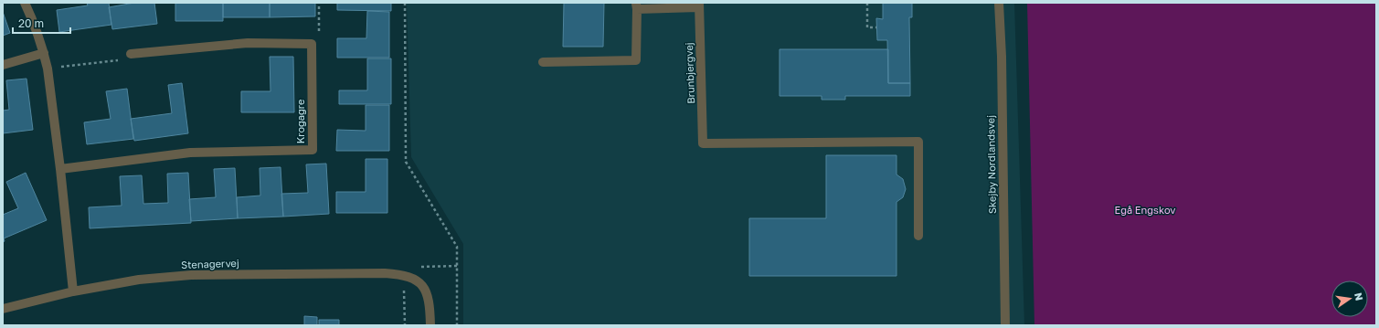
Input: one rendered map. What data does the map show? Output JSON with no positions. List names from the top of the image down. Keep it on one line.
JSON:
{"streets":{"street":["Brunbjergvej","Krogagre","Skejby Nordlandsvej","Stenagervej"]},"parks":["Egå Engskov"],"scale_bar":"20 m","north":"right"}
